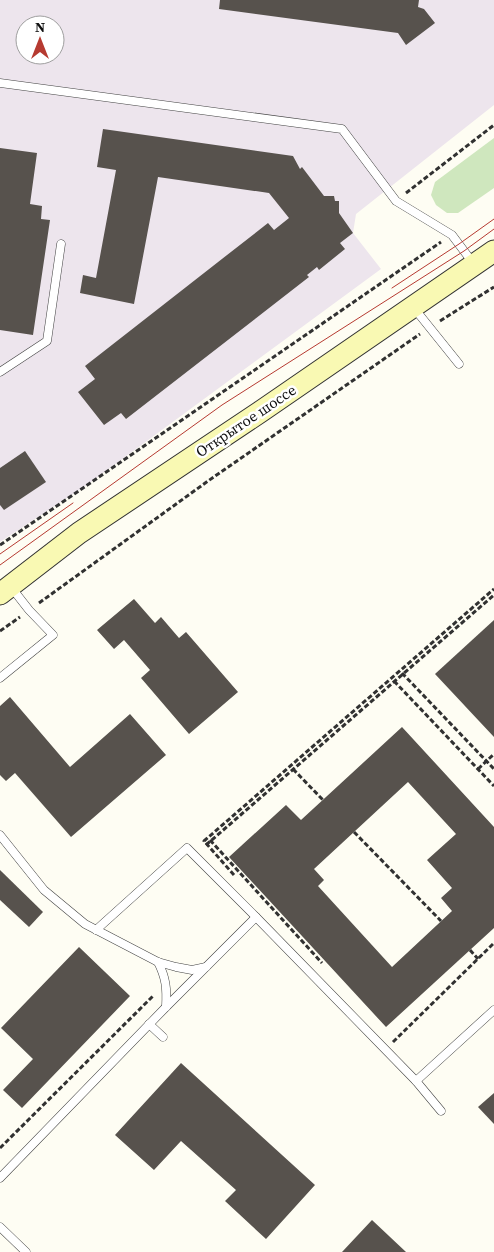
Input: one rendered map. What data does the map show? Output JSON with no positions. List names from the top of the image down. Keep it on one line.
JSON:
{"streets":{"main road":["Открытое шоссе"]},"north":"top"}
